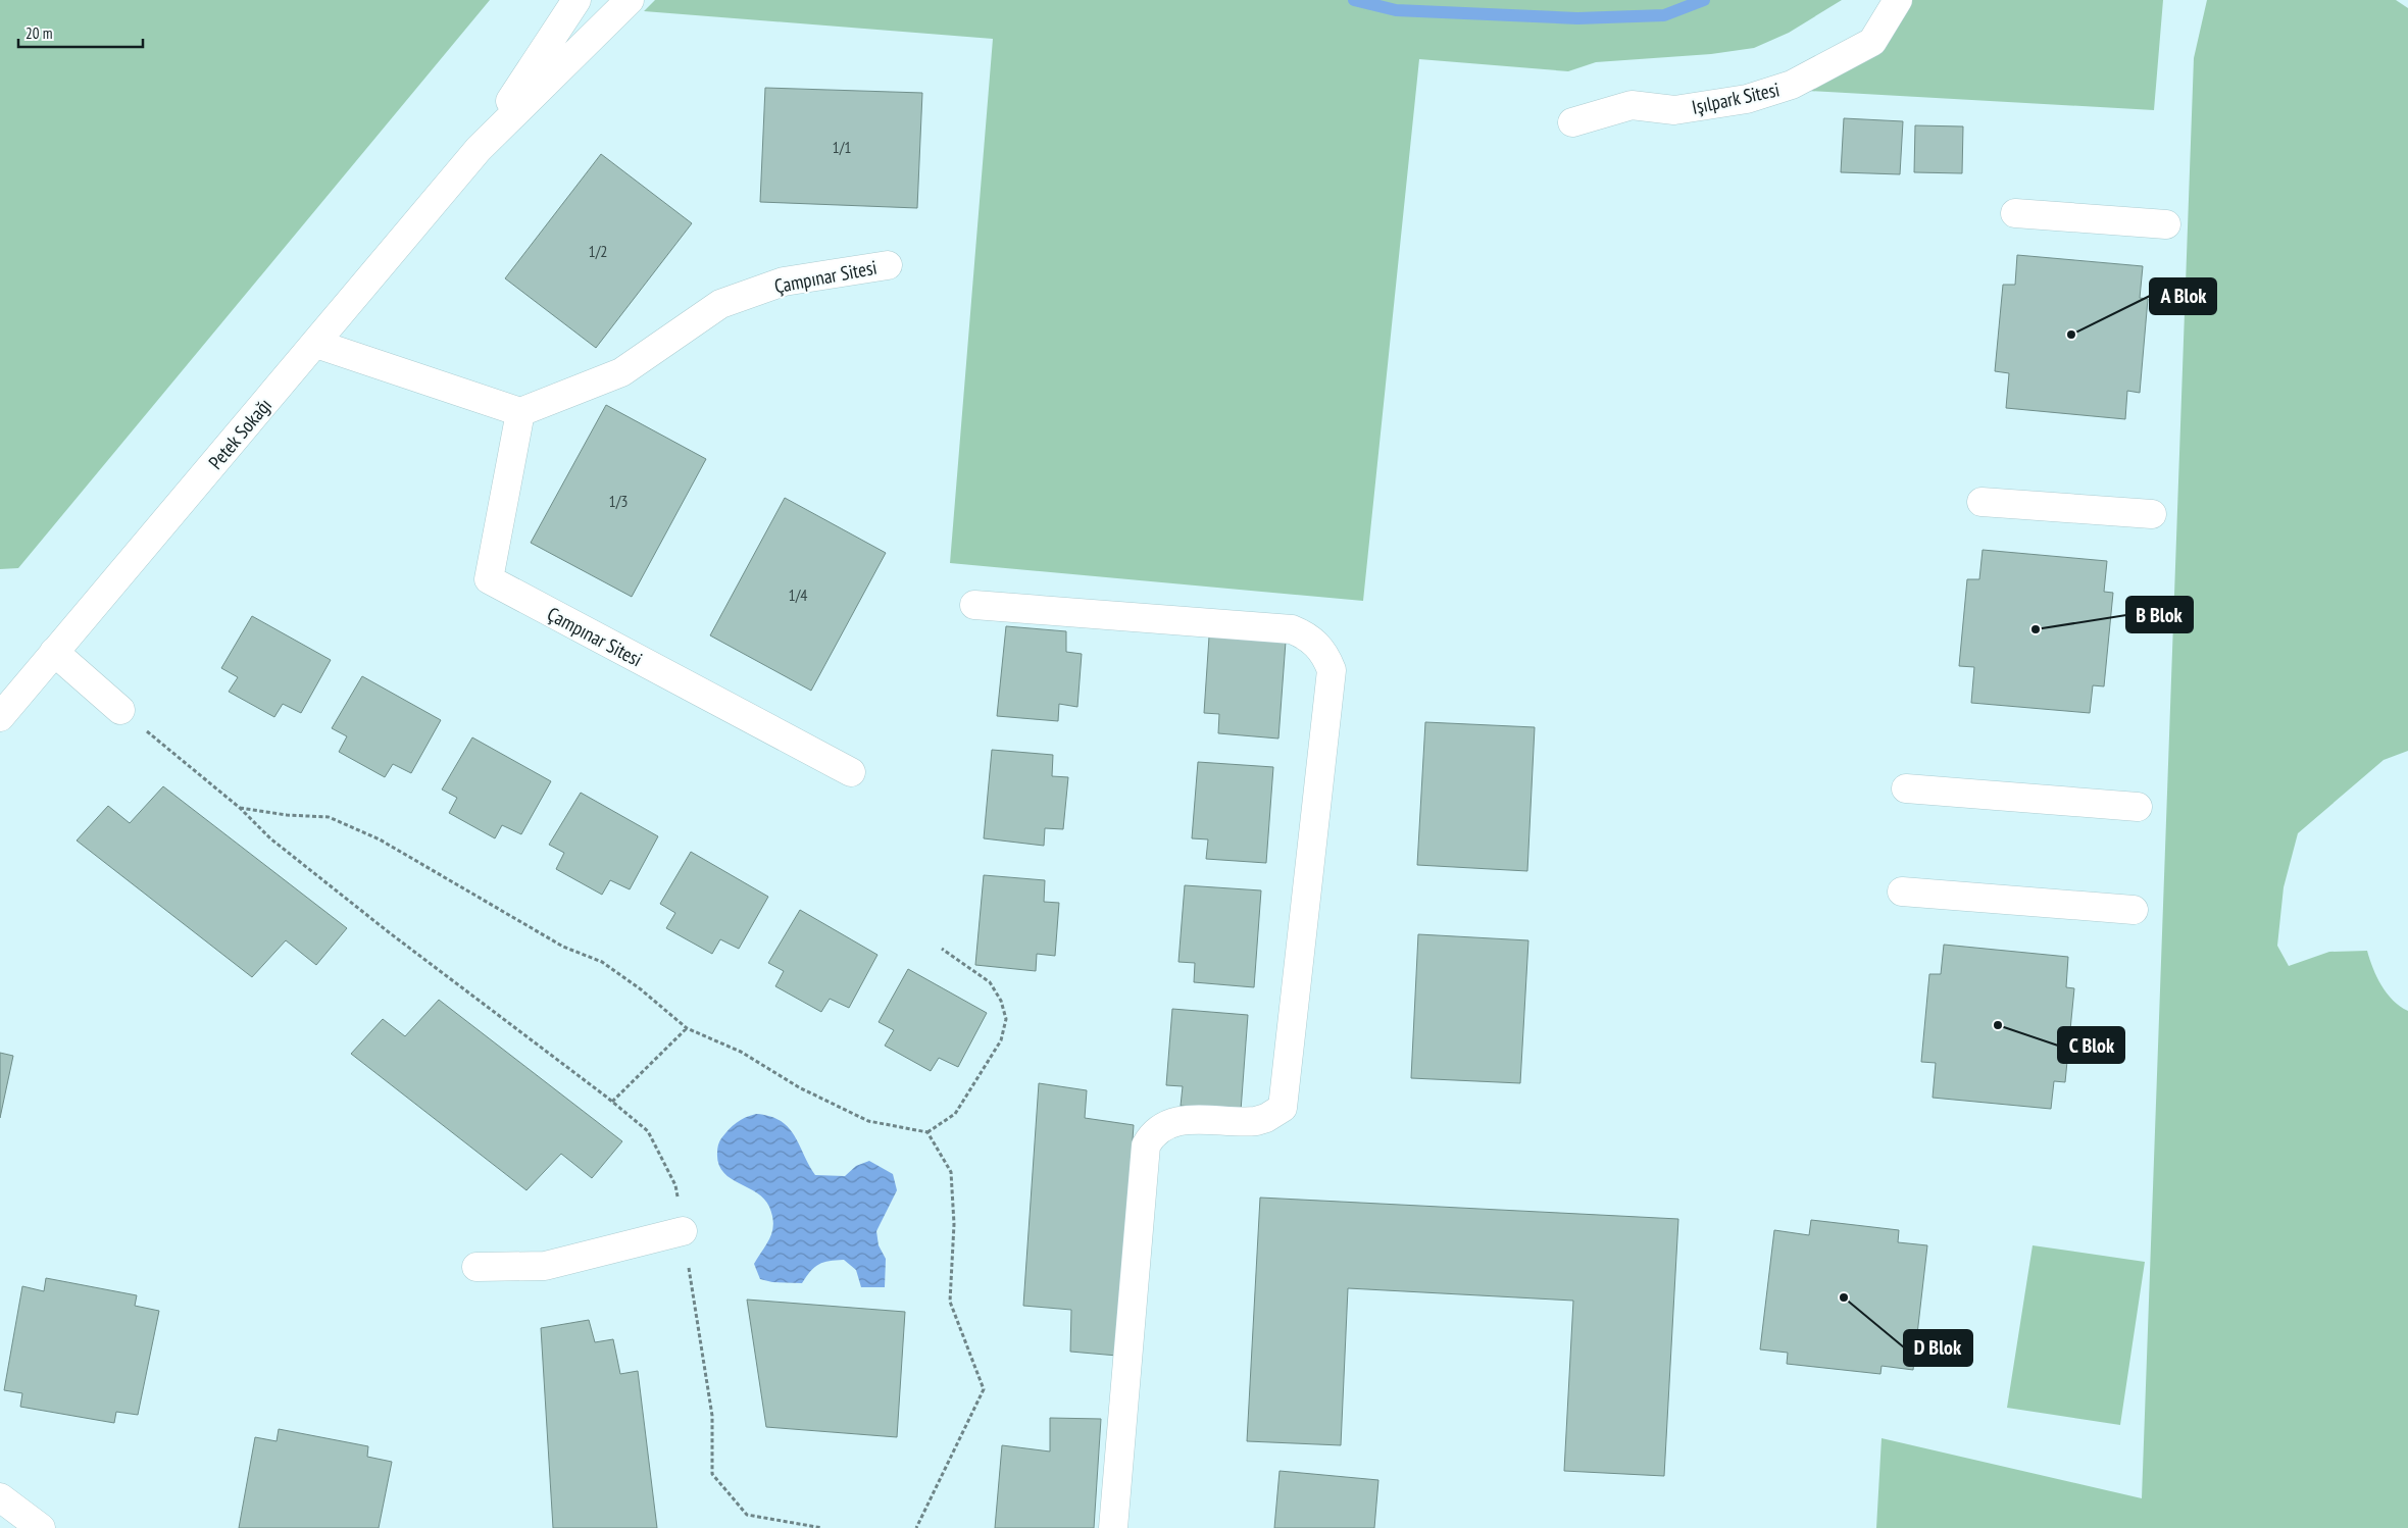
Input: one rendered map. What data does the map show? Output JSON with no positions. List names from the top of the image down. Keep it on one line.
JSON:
{"streets":{"street":["Işılpark Sitesi","Çampınar Sitesi","Petek Sokağı"]},"places":["A Blok","B Blok","C Blok","D Blok"],"house_numbers":["1/1","1/2","1/3","1/4"],"scale_bar":"20 m"}
